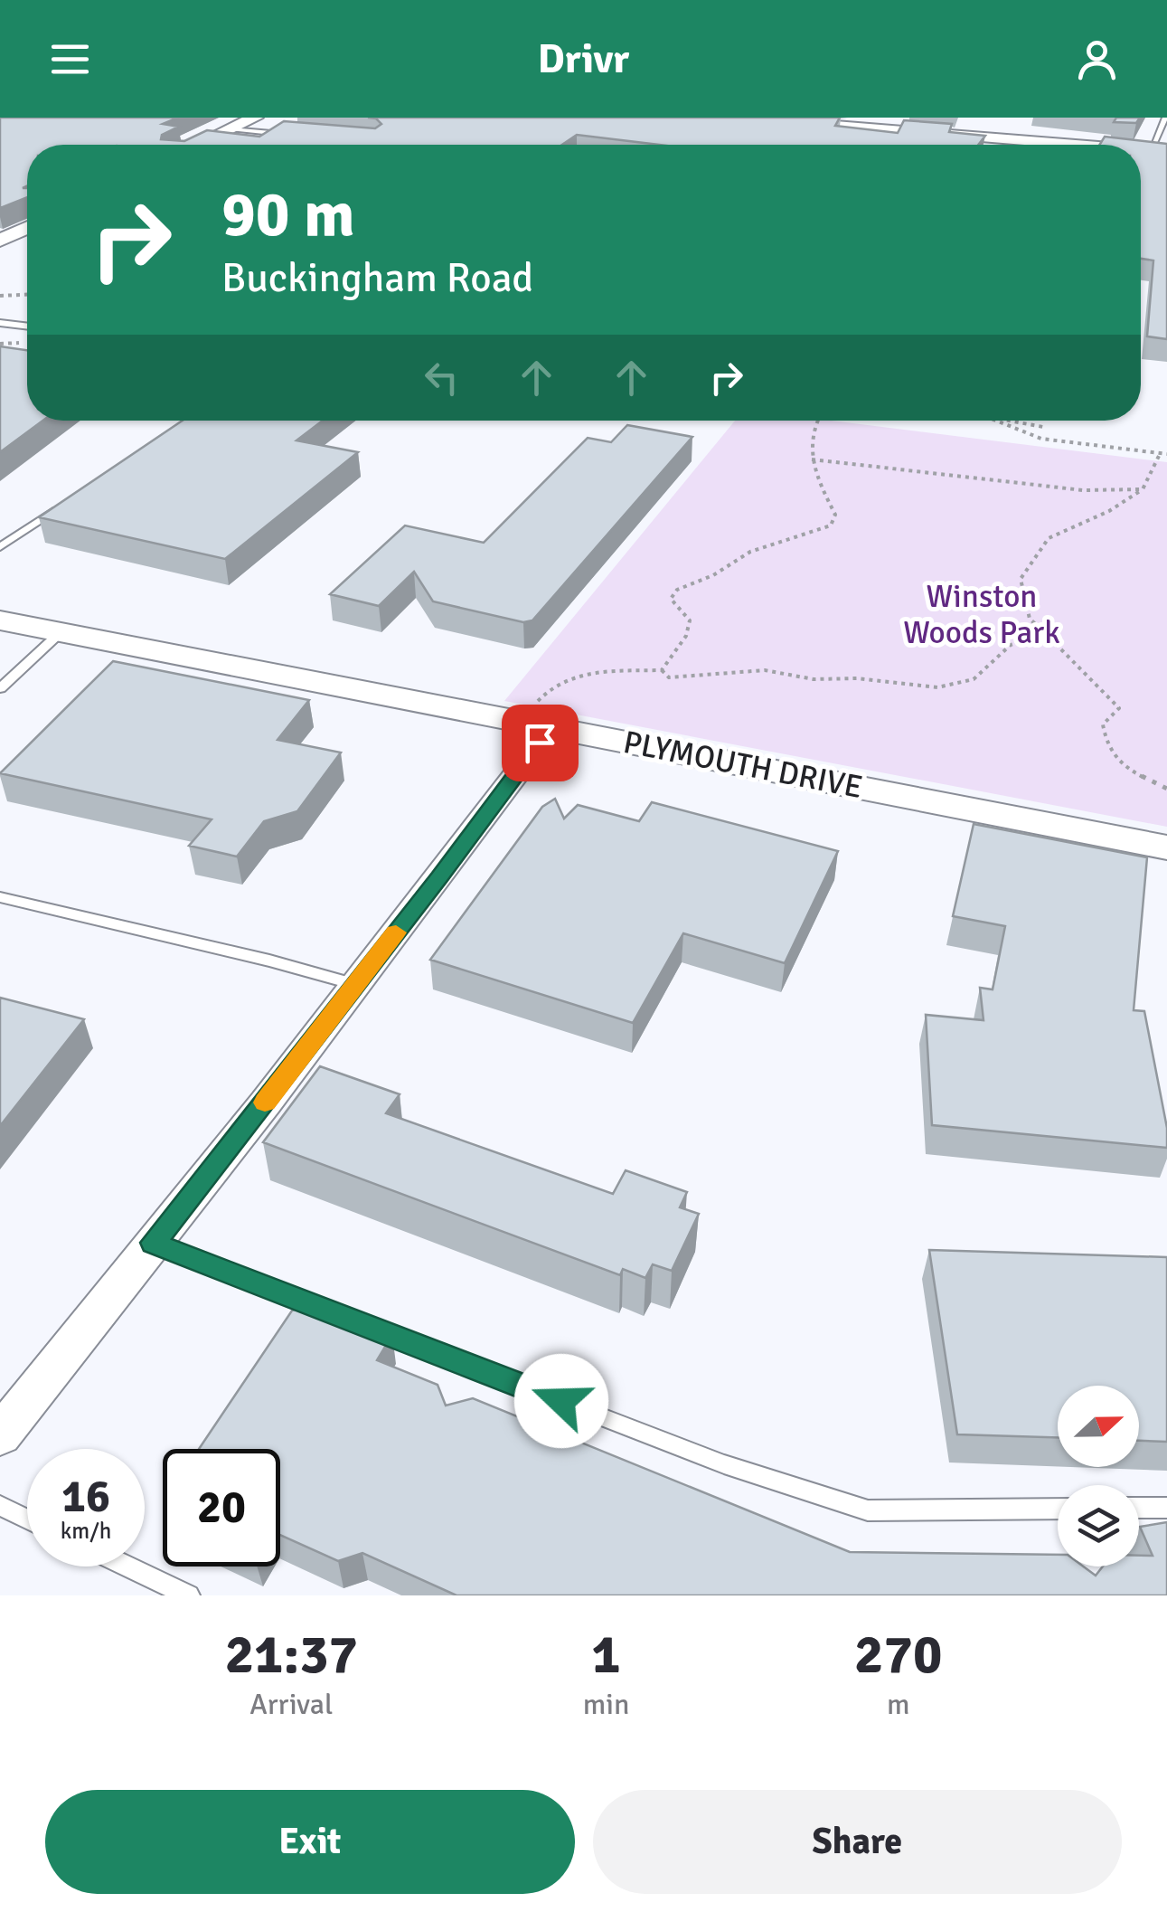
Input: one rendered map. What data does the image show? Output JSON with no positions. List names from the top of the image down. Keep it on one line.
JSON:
{"streets":{"street":["PLYMOUTH DRIVE"]},"parks":["Winston Woods Park"],"north":"right","page":{"header":"Drivr","turn":["90 m","Buckingham Road"],"speed":"16 km/h","limit":"20","eta":["21:37","Arrival","1","min","270","m"],"buttons":["Exit","Share"]}}
